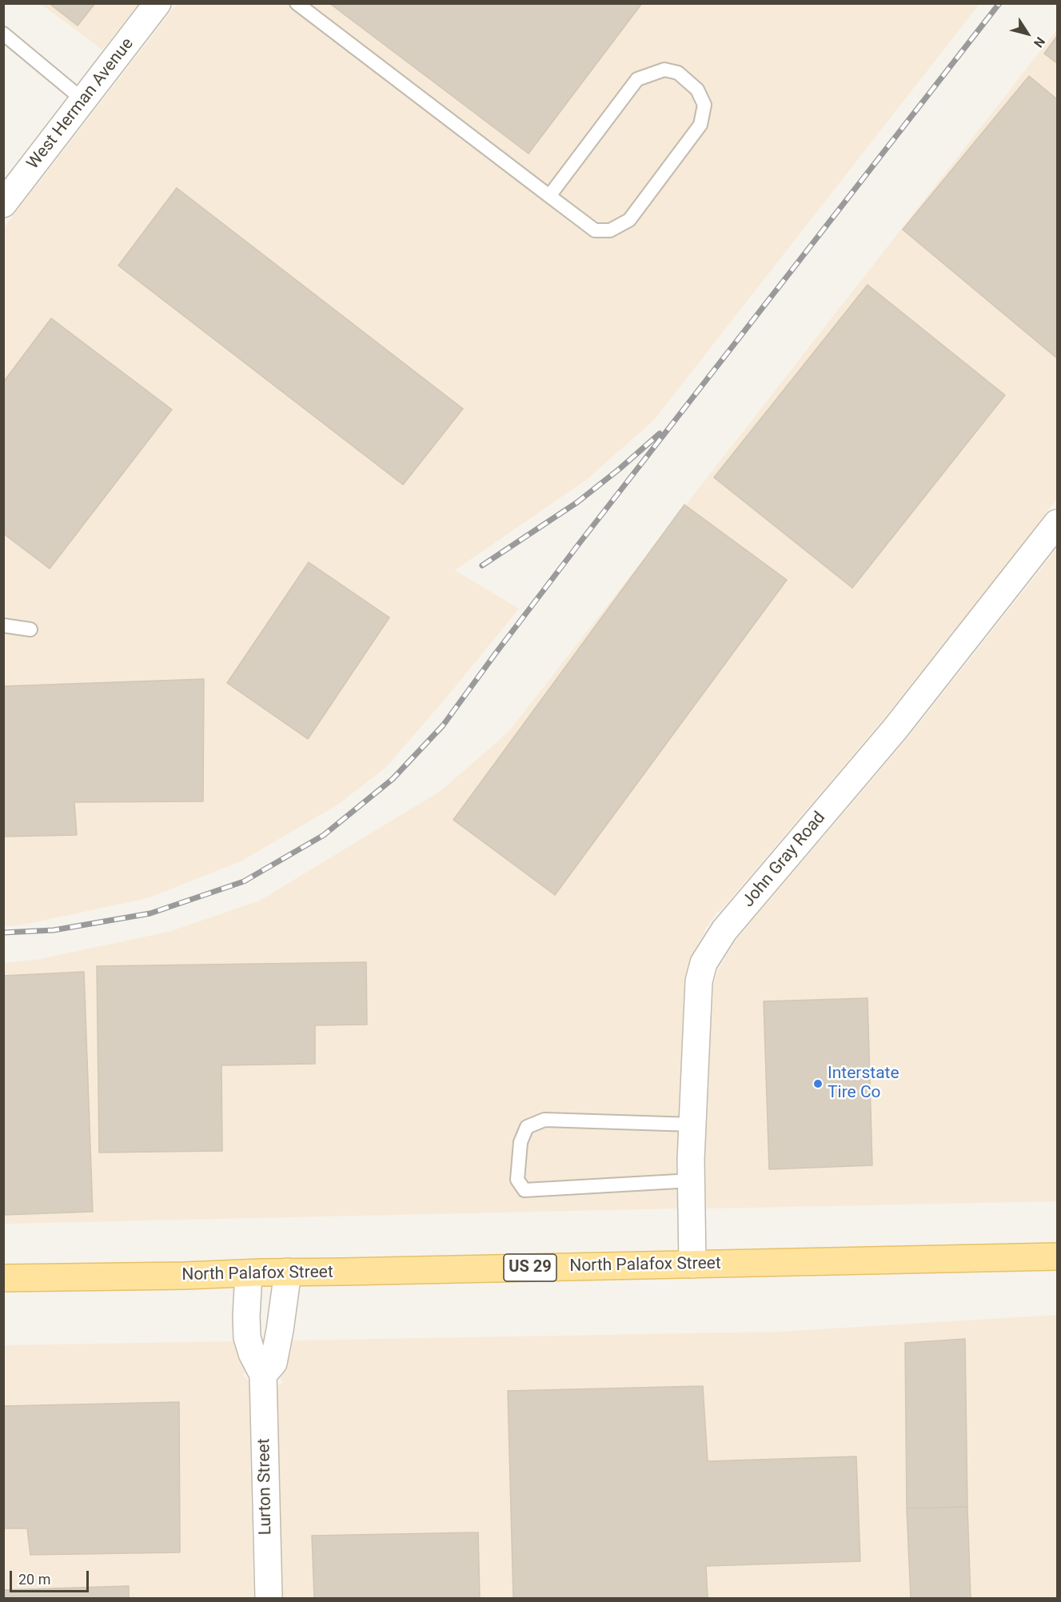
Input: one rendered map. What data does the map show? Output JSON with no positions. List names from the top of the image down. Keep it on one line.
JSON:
{"streets":{"main road":["North Palafox Street","US 29"],"street":["West Herman Avenue","John Gray Road","Lurton Street"]},"crossings":[["John Gray Road","North Palafox Street"],["North Palafox Street","Lurton Street"]],"places":["Interstate Tire Co"],"scale_bar":"20 m","north":"bottom right"}
